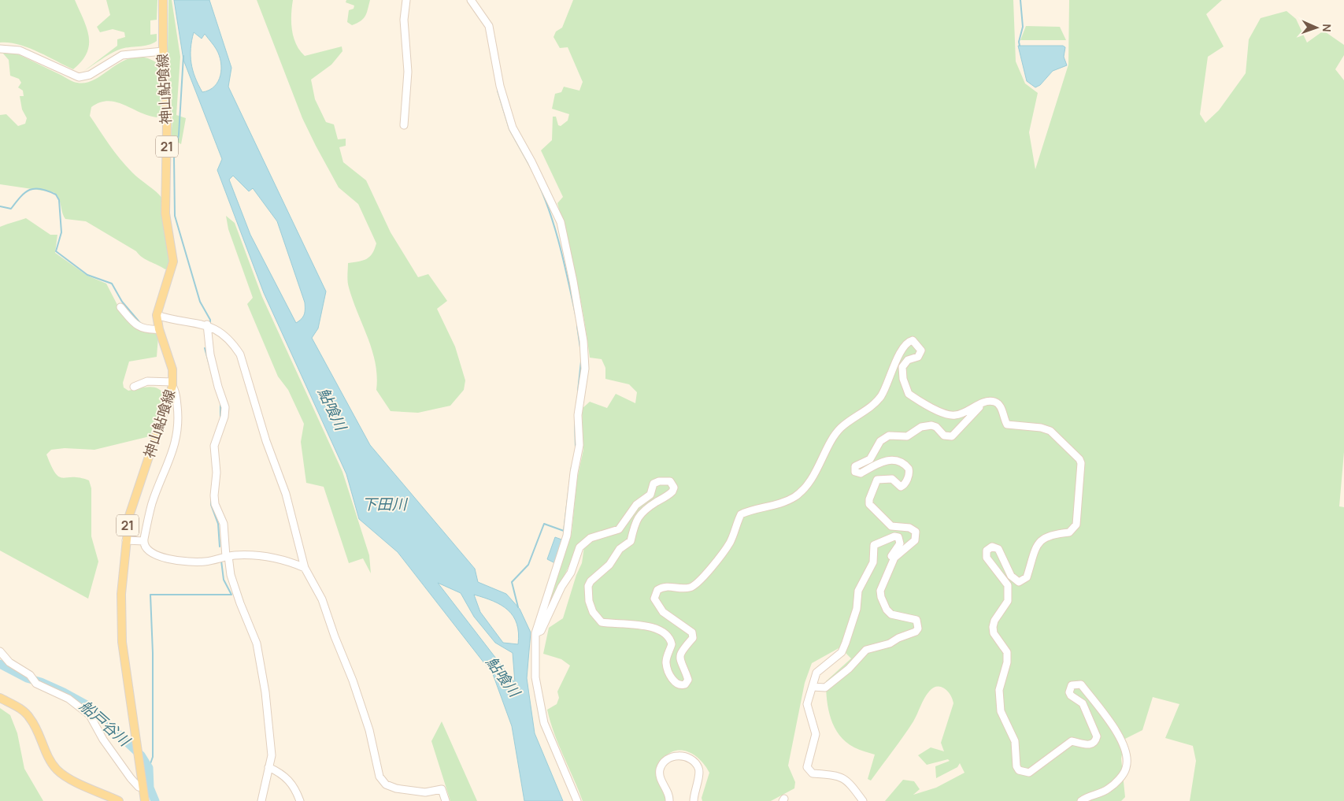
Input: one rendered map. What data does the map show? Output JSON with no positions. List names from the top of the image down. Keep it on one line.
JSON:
{"streets":{"main road":["神山鮎喰線","21"]},"water":["鮎喰川","下田川","船戸谷川"],"north":"right"}
